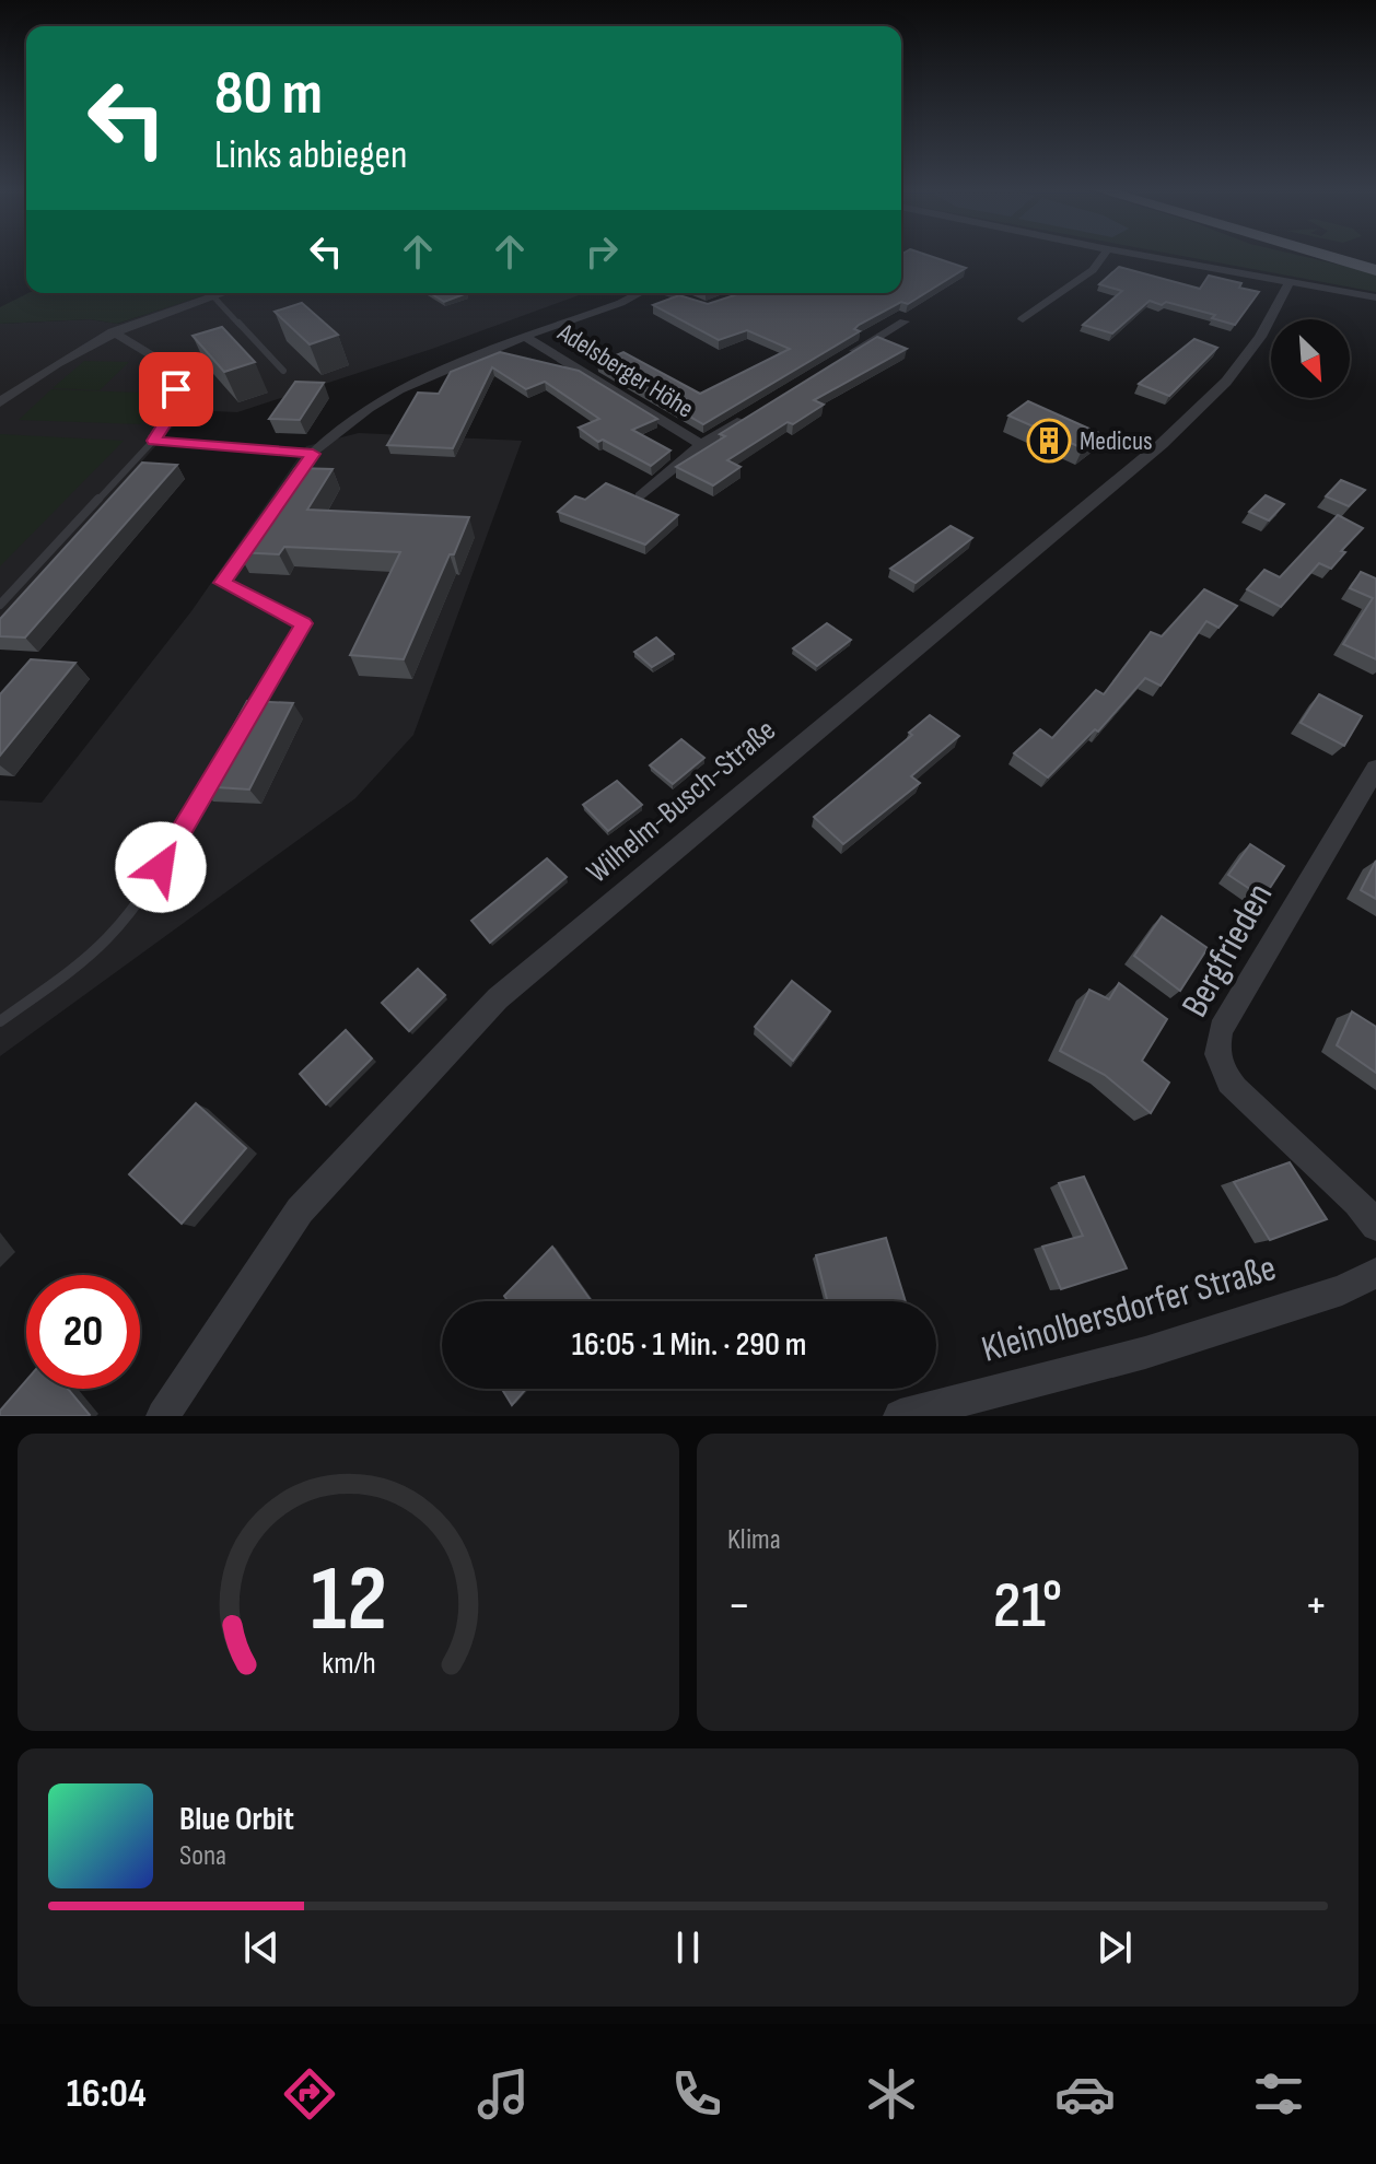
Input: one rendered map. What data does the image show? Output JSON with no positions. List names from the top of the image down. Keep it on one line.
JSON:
{"streets":{"street":["Adelsberger Höhe","Wilhelm-Busch-Straße","Bergfrieden","Kleinolbersdorfer Straße"]},"places":{"building":["Medicus"]},"north":"bottom right","page":{"turn":["80 m","Links abbiegen"],"limit":"20","trip":"16:05 · 1 Min. · 290 m","tile":"Klima","heat":["−","21°","+"],"song":["Blue Orbit","Sona"],"tabs":"16:04","gauge":["12","km/h"]}}
